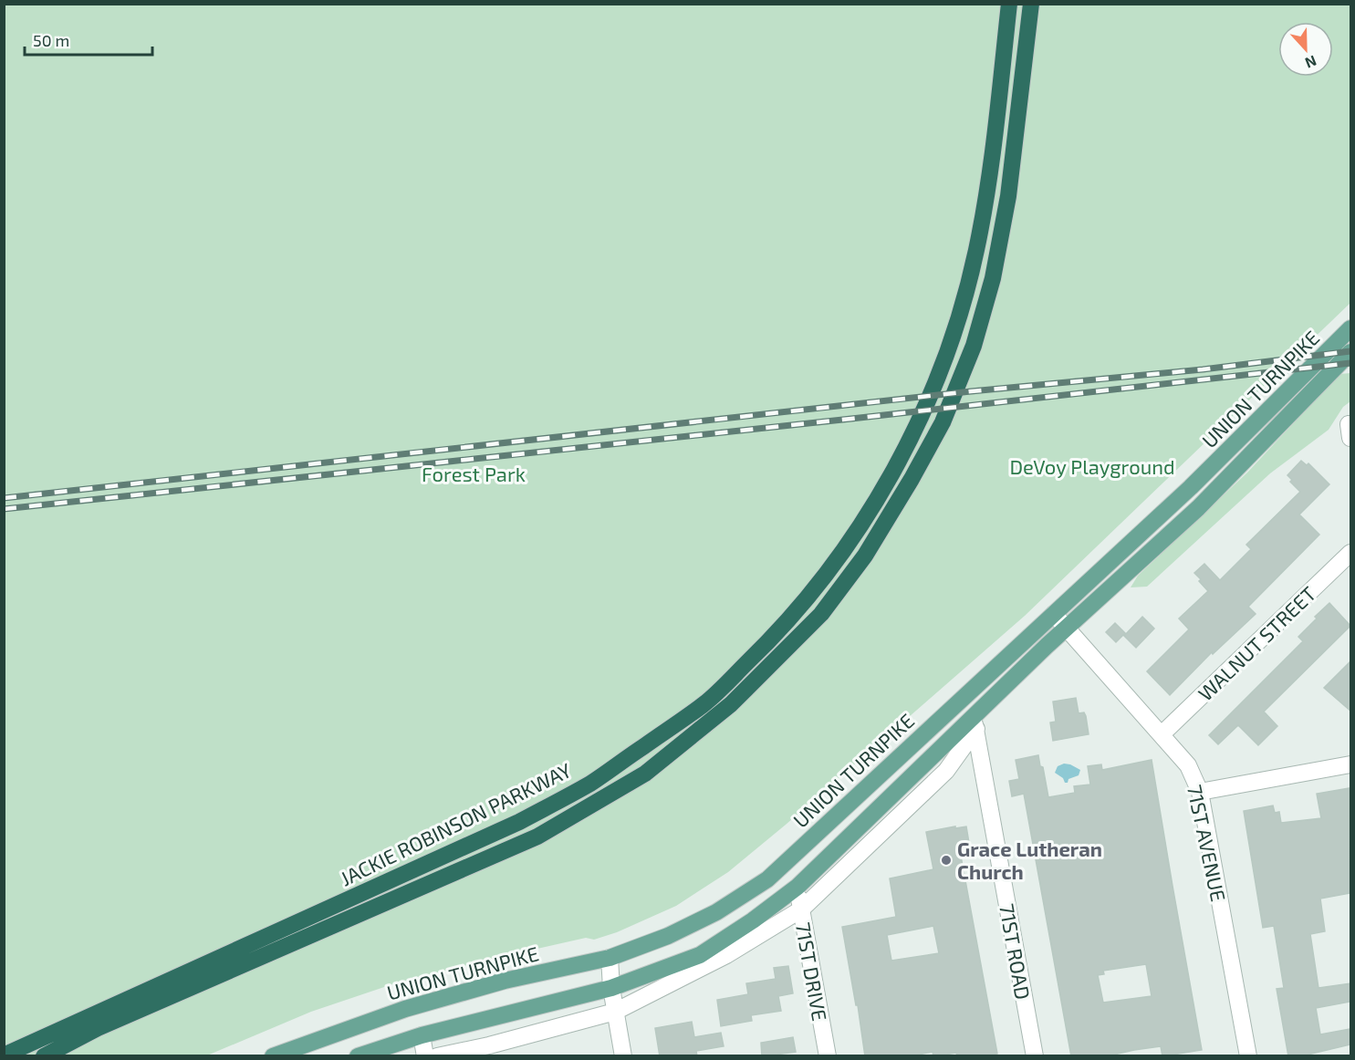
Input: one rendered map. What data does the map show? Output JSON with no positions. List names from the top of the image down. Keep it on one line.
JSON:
{"streets":{"highway":["JACKIE ROBINSON PARKWAY"],"main road":["UNION TURNPIKE"],"street":["WALNUT STREET","71ST AVENUE","71ST ROAD","71ST DRIVE"]},"crossings":[["UNION TURNPIKE","71ST AVENUE"],["UNION TURNPIKE","71ST ROAD"],["UNION TURNPIKE","71ST DRIVE"],["WALNUT STREET","71ST AVENUE"]],"parks":["DeVoy Playground","Forest Park"],"places":["Grace Lutheran Church"],"scale_bar":"50 m","north":"bottom"}
